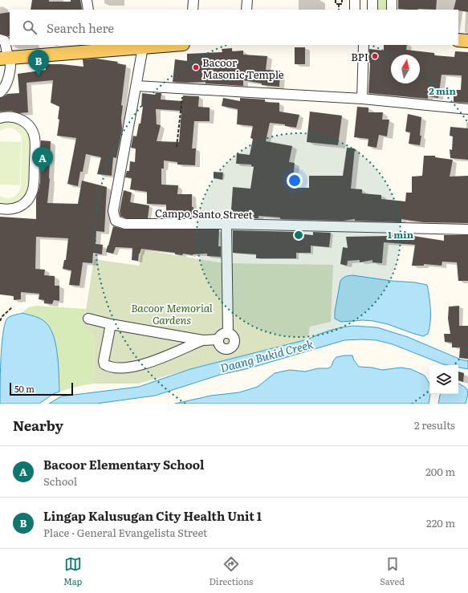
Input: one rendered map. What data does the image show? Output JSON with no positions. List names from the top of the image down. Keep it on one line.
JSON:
{"streets":{"street":["Campo Santo Street"]},"water":["Daang Bukid Creek"],"parks":["Bacoor Memorial Gardens"],"places":["BPI","Bacoor Masonic Temple"],"scale_bar":"50 m","north":"top","page":{"search":"Search here","pins":["B","A"],"scale":"50 m","heading":["Nearby","2 results"],"list":[{"mark":"A","name":"Bacoor Elementary School","note":"School","value":"200 m"},{"mark":"B","name":"Lingap Kalusugan City Health Unit 1","note":"Place · General Evangelista Street","value":"220 m"}],"nav":["Map","Directions","Saved"]},"rings":["2 min","1 min"]}
